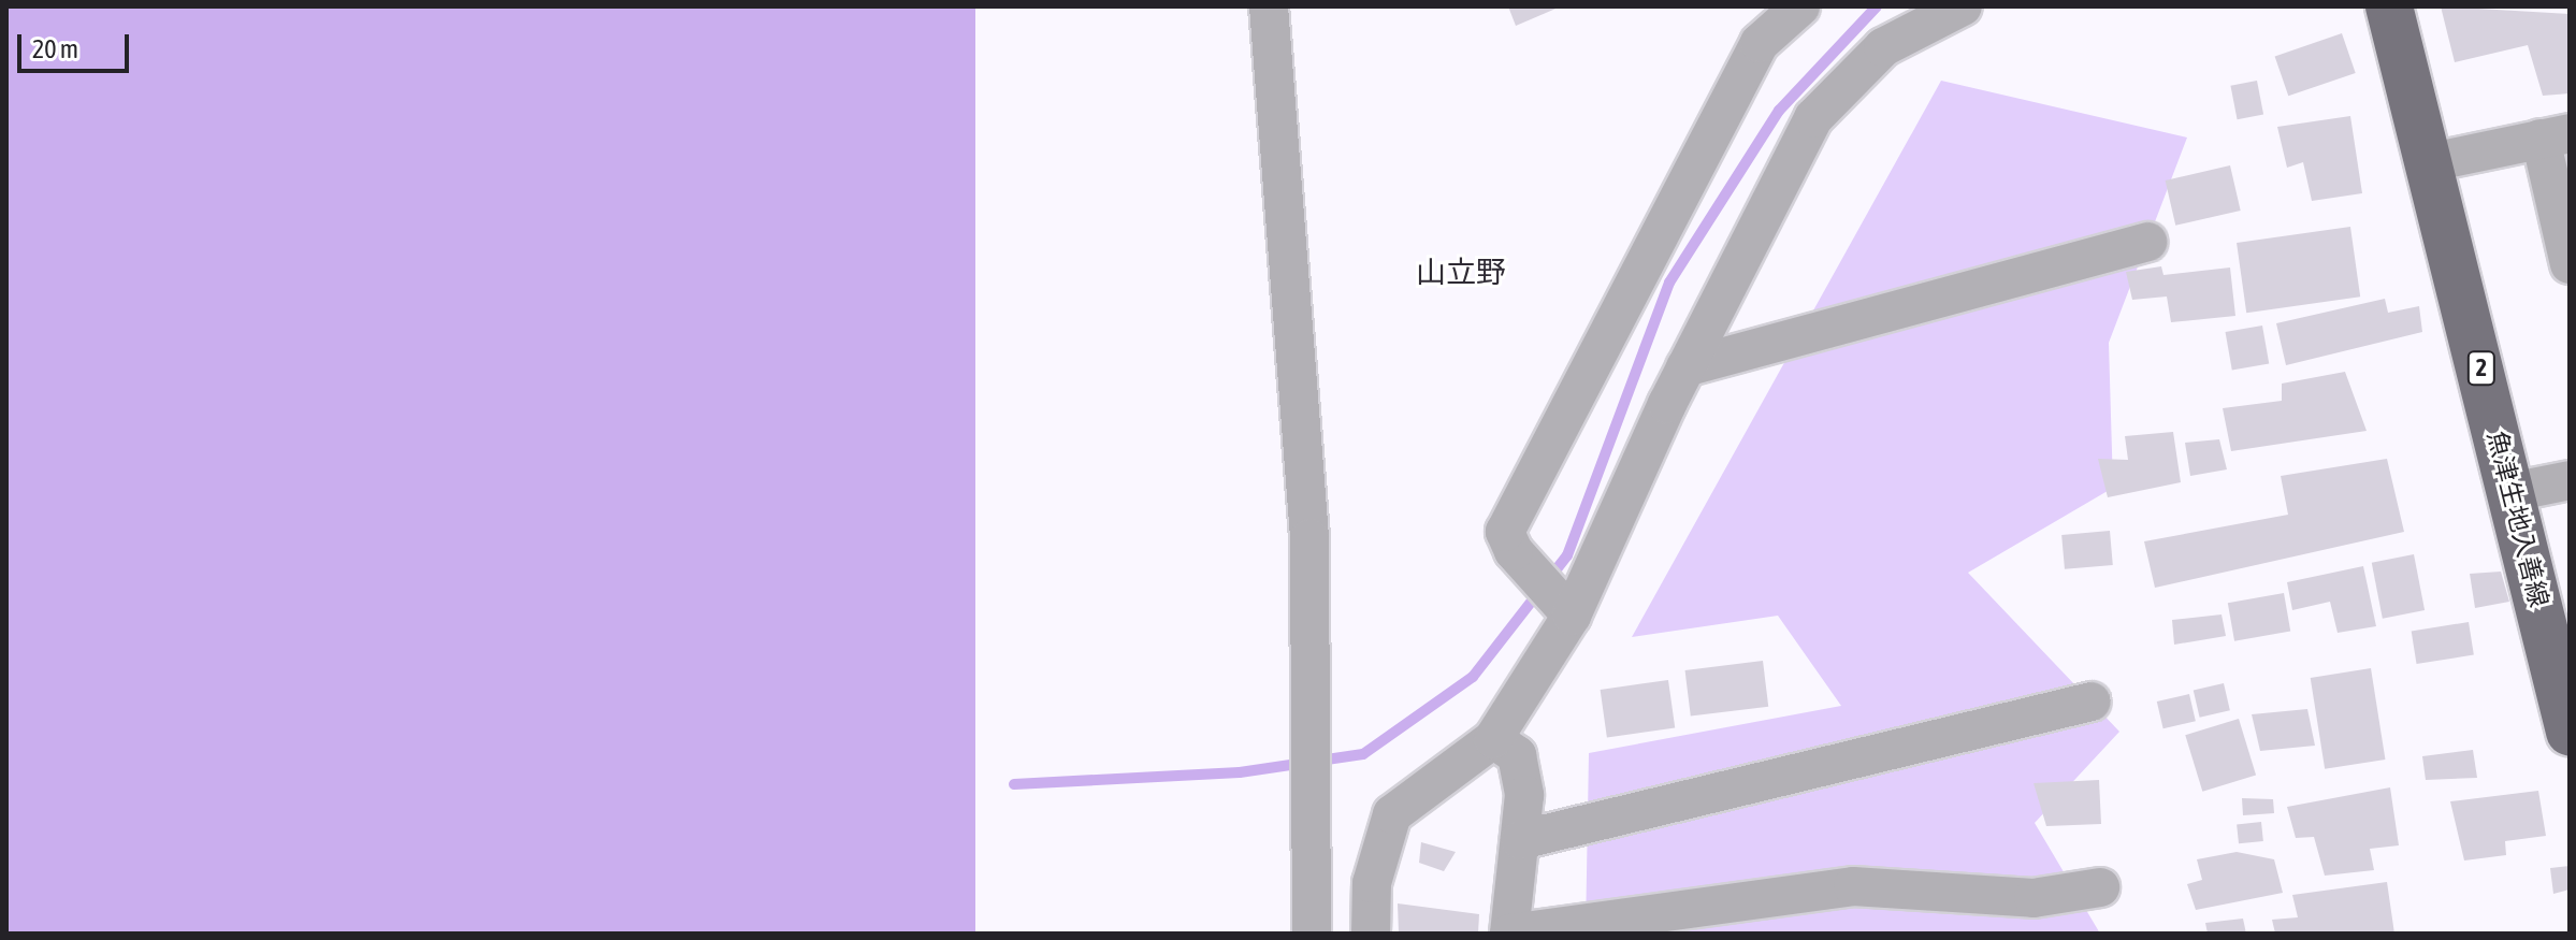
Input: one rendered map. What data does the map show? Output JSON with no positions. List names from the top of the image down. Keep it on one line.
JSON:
{"streets":{"main road":["2","魚津生地入善線"]},"districts":["山立野"],"scale_bar":"20 m"}
